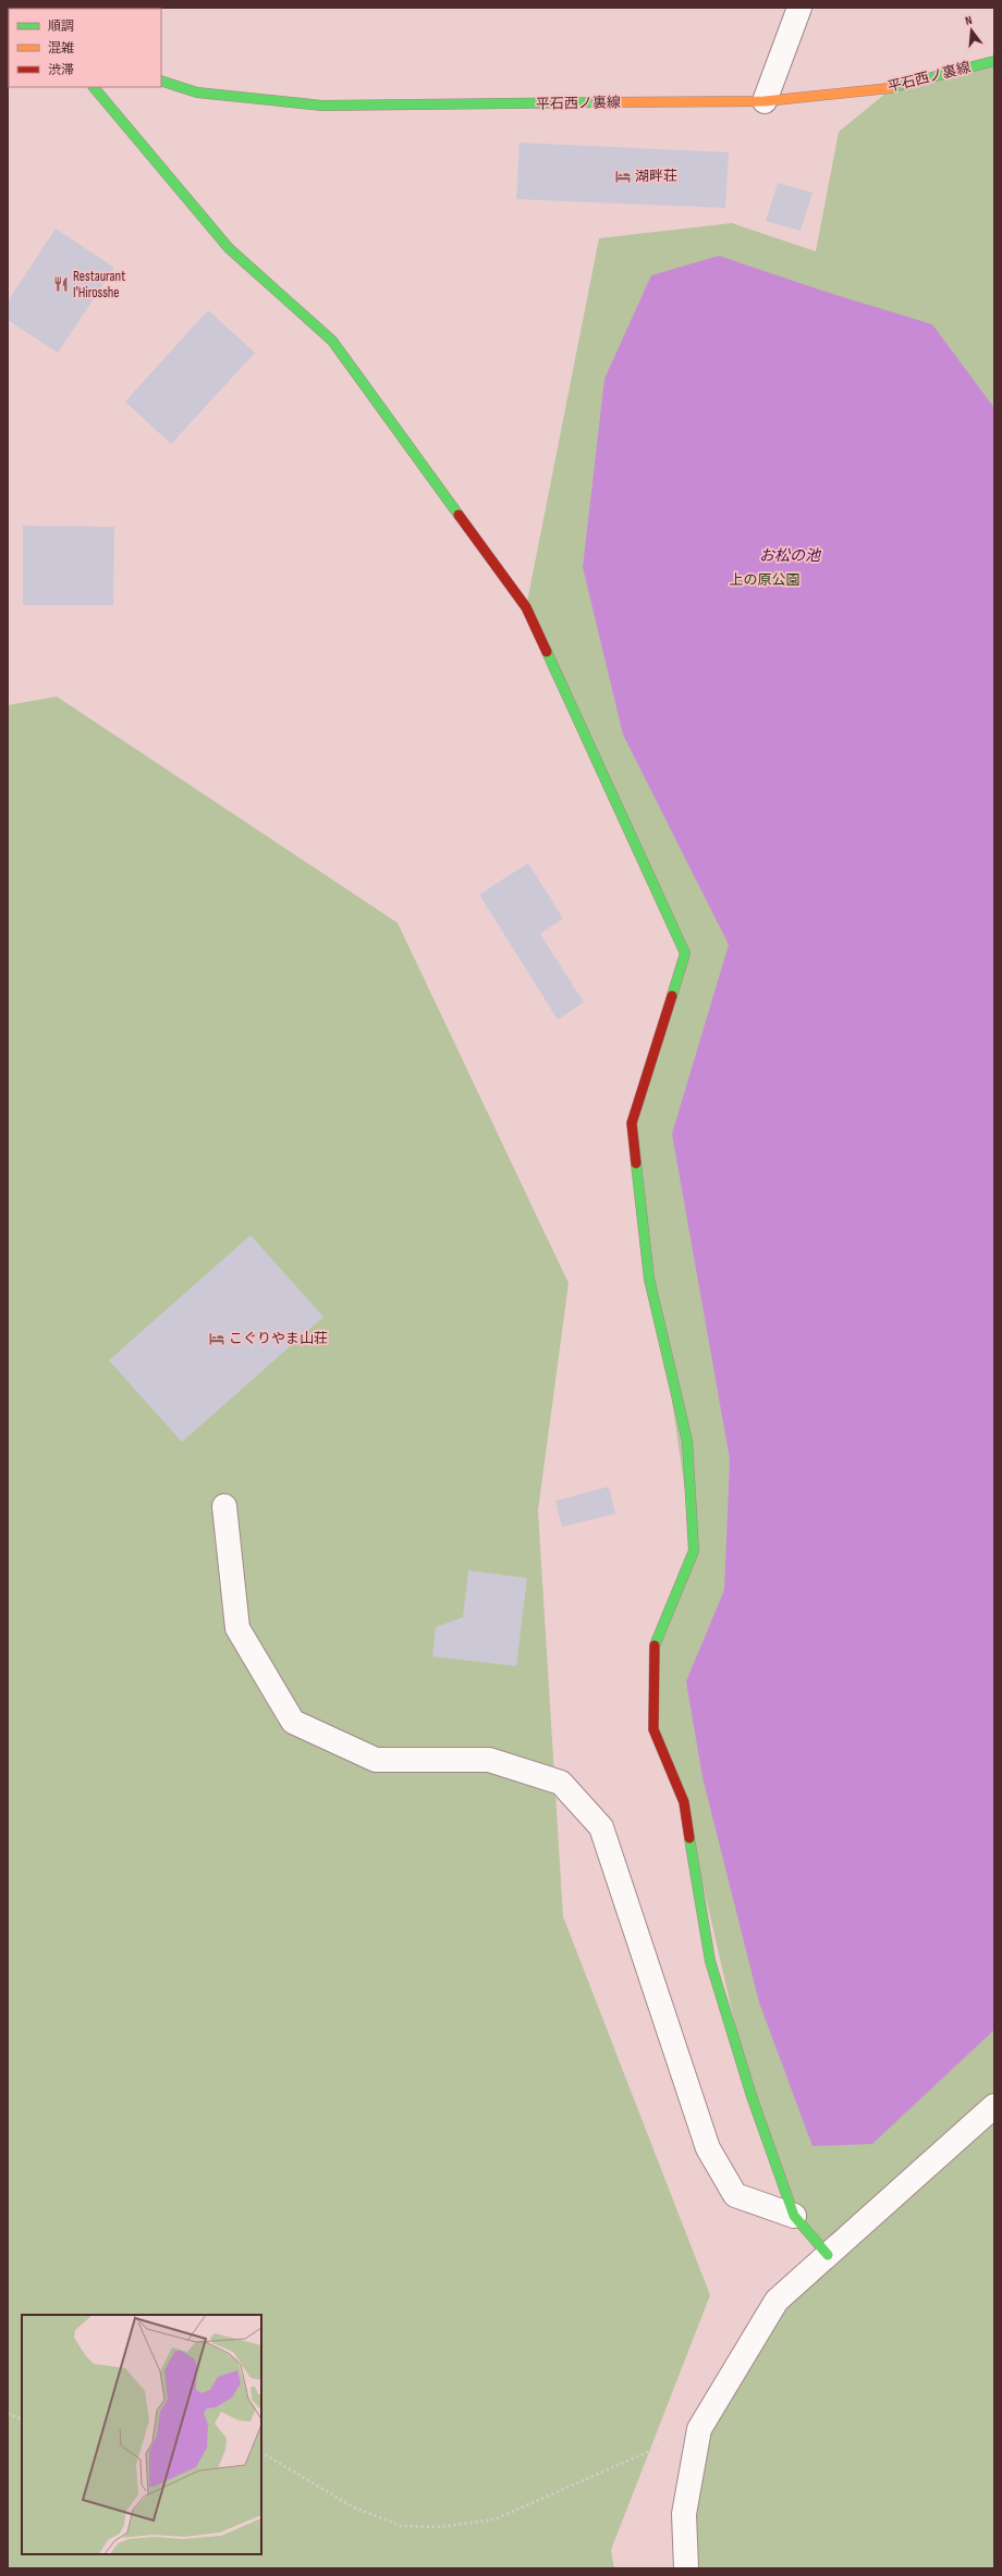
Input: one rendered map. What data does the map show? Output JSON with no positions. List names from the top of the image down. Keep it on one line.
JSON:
{"streets":{"street":["平石西ノ裏線"]},"water":["お松の池"],"parks":["上の原公園"],"places":{"hotel":["湖畔荘","こぐりやま山荘"],"restaurant":["Restaurant I'Hirosshe"]},"legend":["順調","混雑","渋滞"],"north":"top"}
